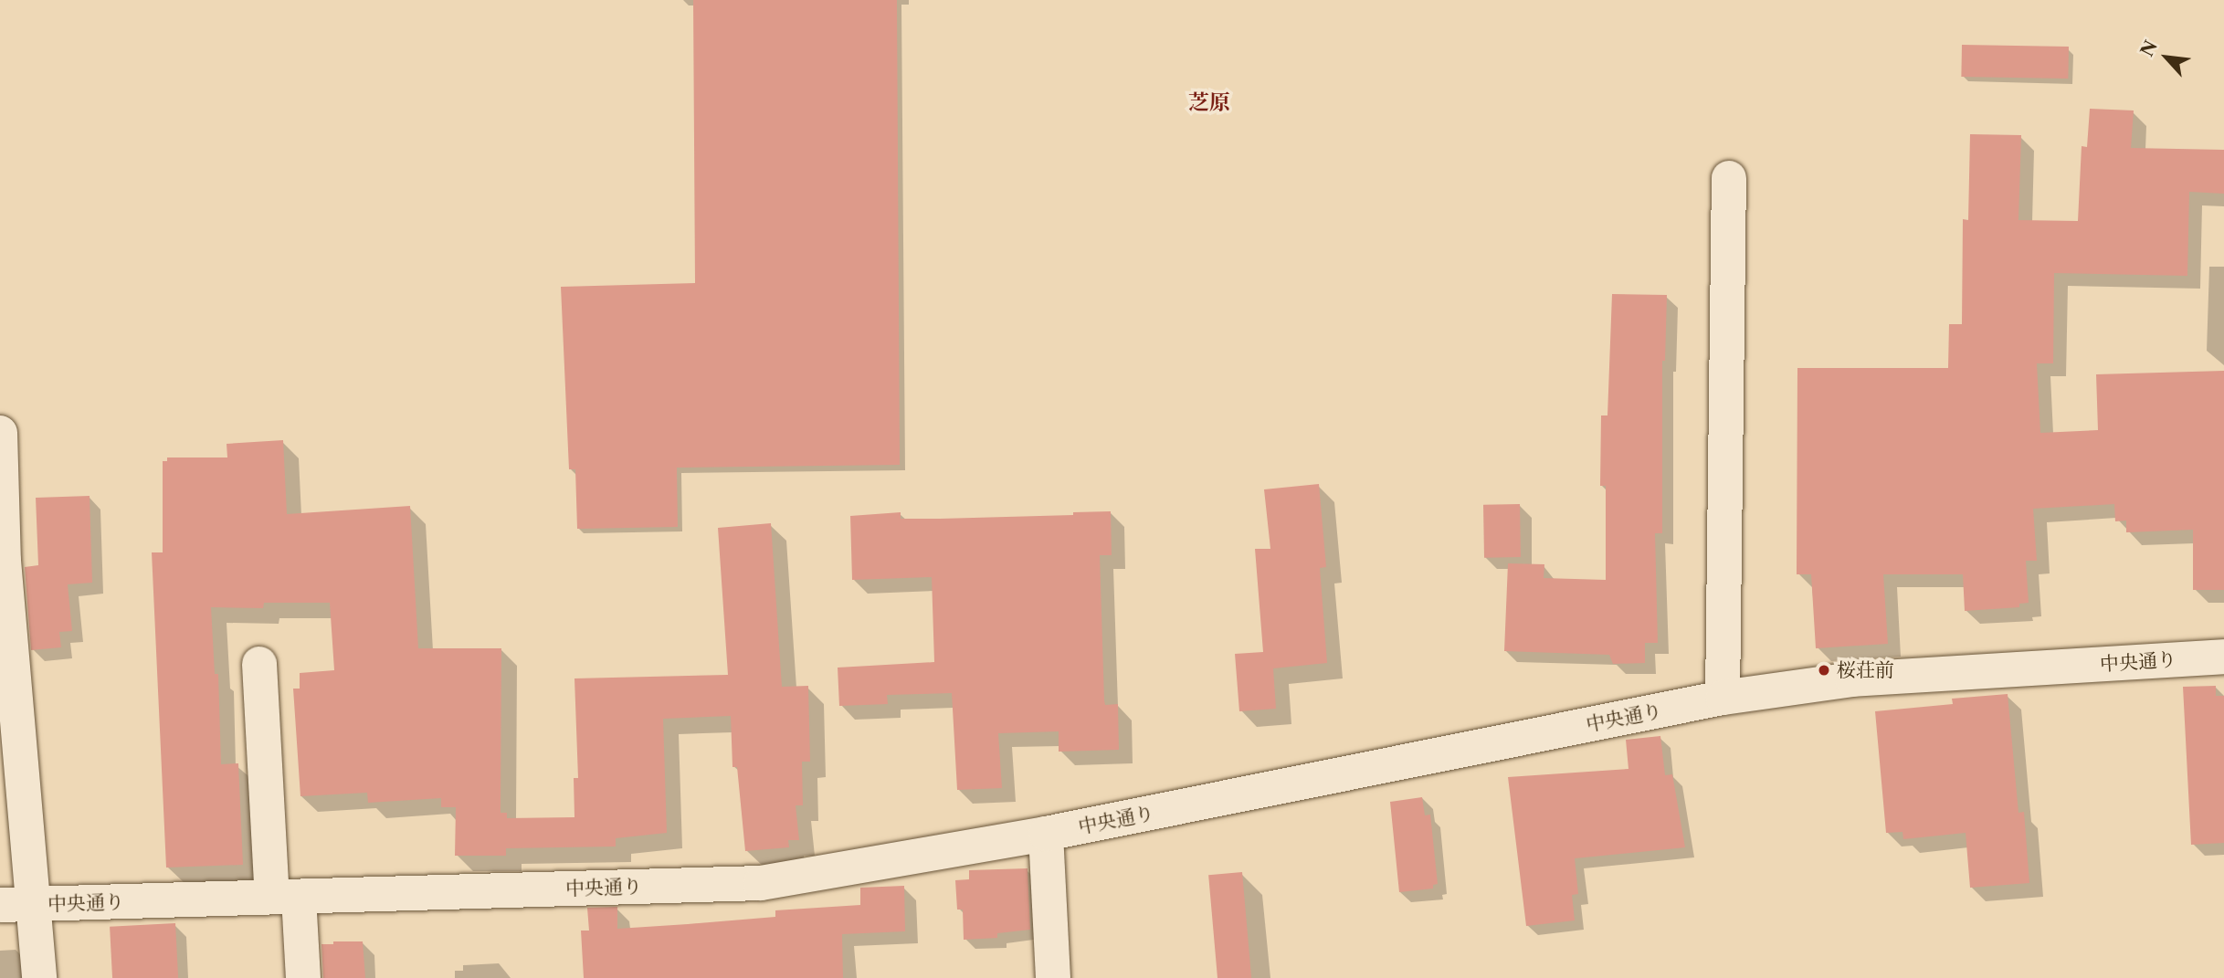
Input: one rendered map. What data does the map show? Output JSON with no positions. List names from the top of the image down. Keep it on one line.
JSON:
{"streets":{"street":["中央通り"]},"districts":["芝原"],"places":["桜荘前"],"north":"top left"}
